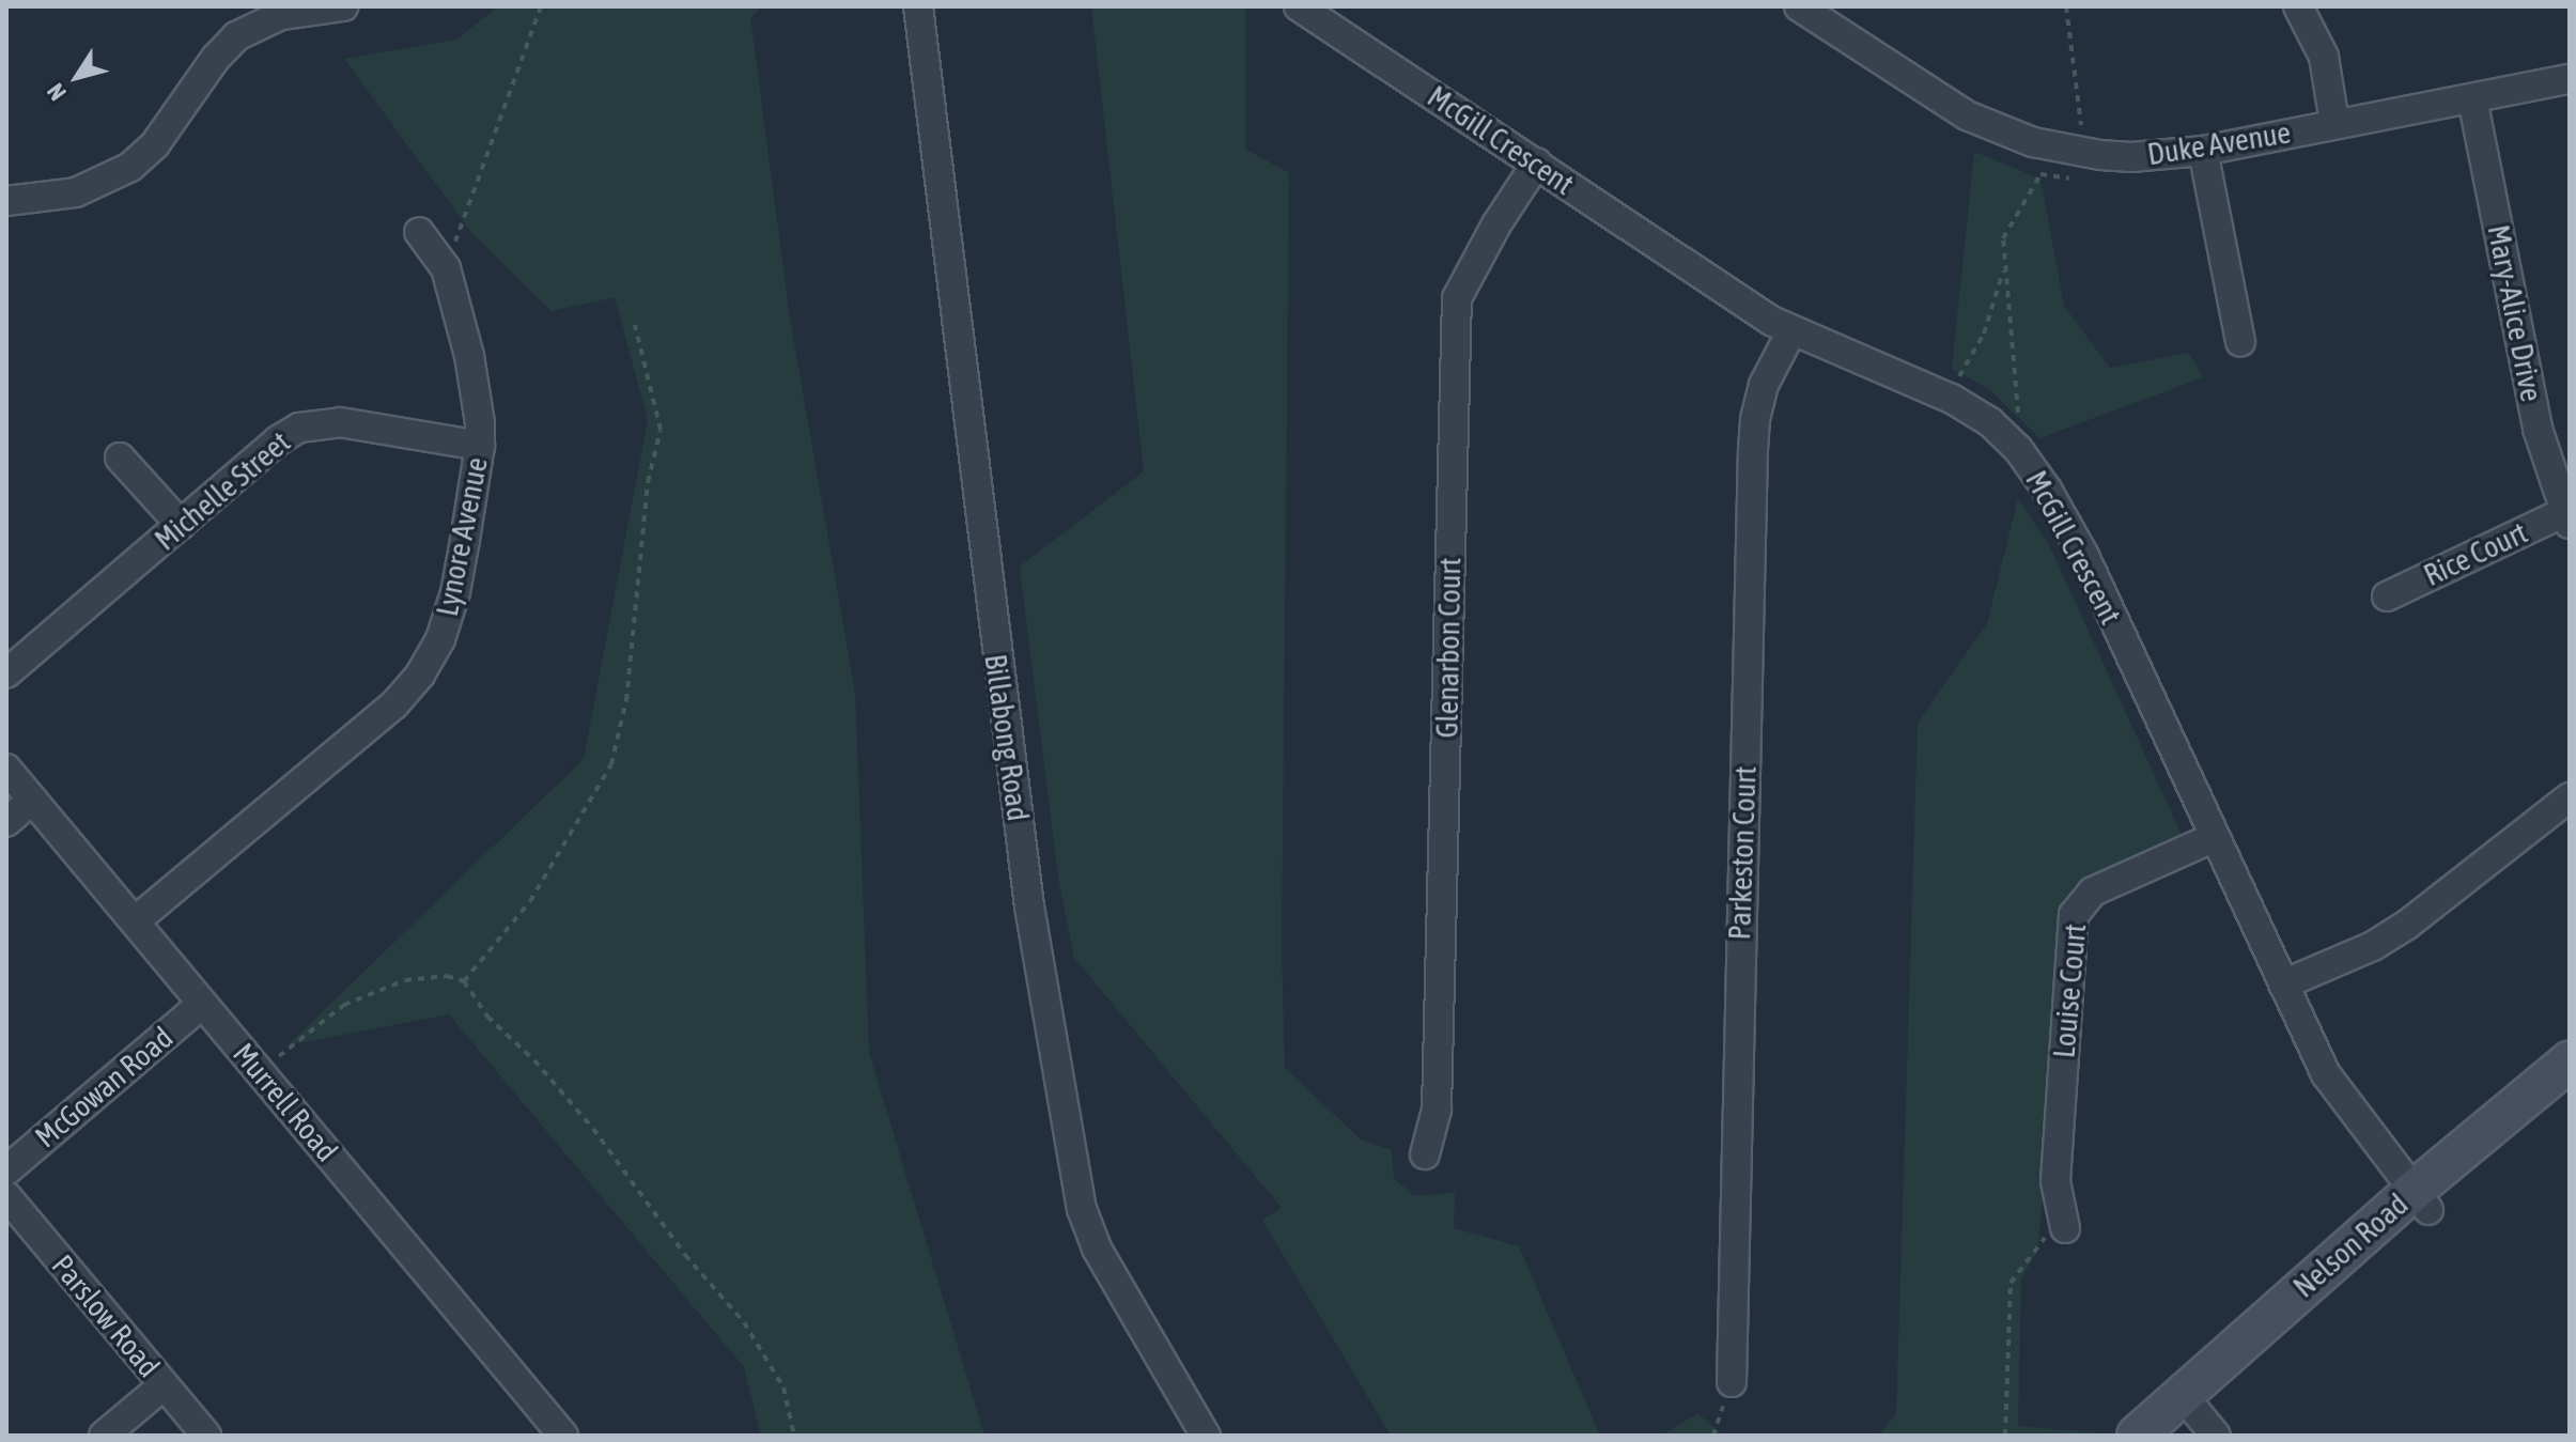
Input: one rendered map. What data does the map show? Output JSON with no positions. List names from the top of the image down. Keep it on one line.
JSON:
{"streets":{"main road":["Nelson Road"],"street":["McGill Crescent","Duke Avenue","Mary-Alice Drive","Michelle Street","Lynore Avenue","Rice Court","Glenarbon Court","Billabong Road","Parkeston Court","Louise Court","McGowan Road","Murrell Road","Parslow Road"]},"crossings":[["McGill Crescent","Glenarbon Court"],["McGill Crescent","Parkeston Court"],["McGill Crescent","Louise Court"],["McGill Crescent","Nelson Road"],["Duke Avenue","Mary-Alice Drive"],["Mary-Alice Drive","Rice Court"],["Michelle Street","Lynore Avenue"],["Lynore Avenue","Murrell Road"],["McGowan Road","Murrell Road"]],"north":"bottom left"}
